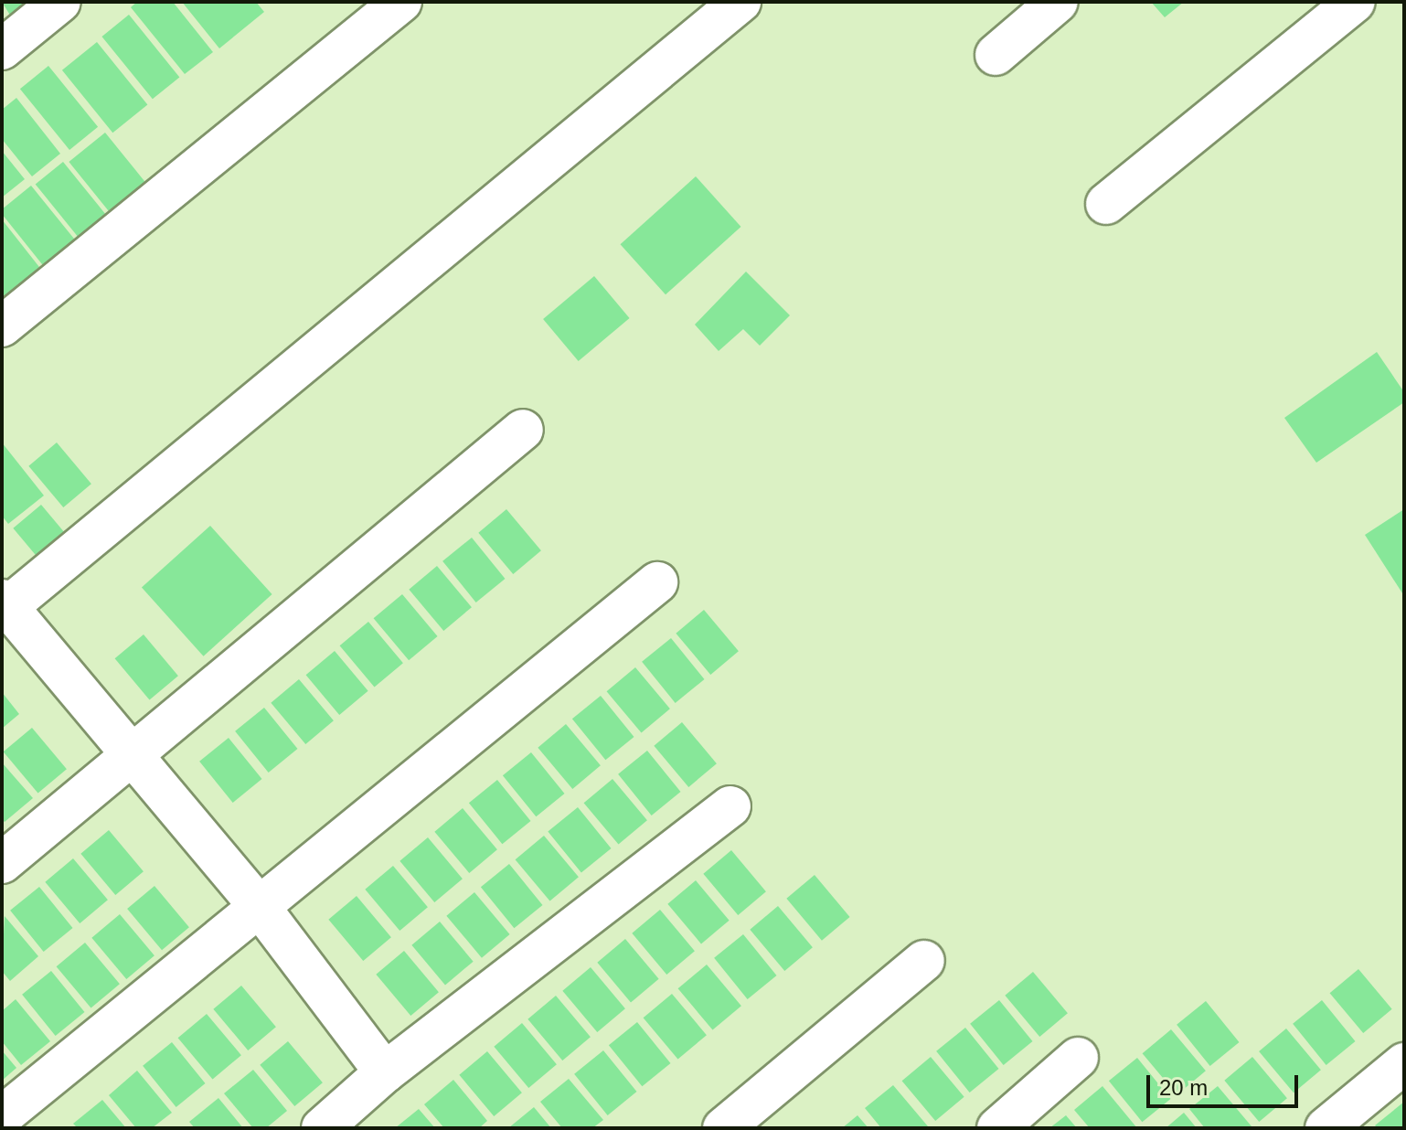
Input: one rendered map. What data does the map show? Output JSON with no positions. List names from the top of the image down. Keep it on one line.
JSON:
{"scale_bar":"20 m"}
